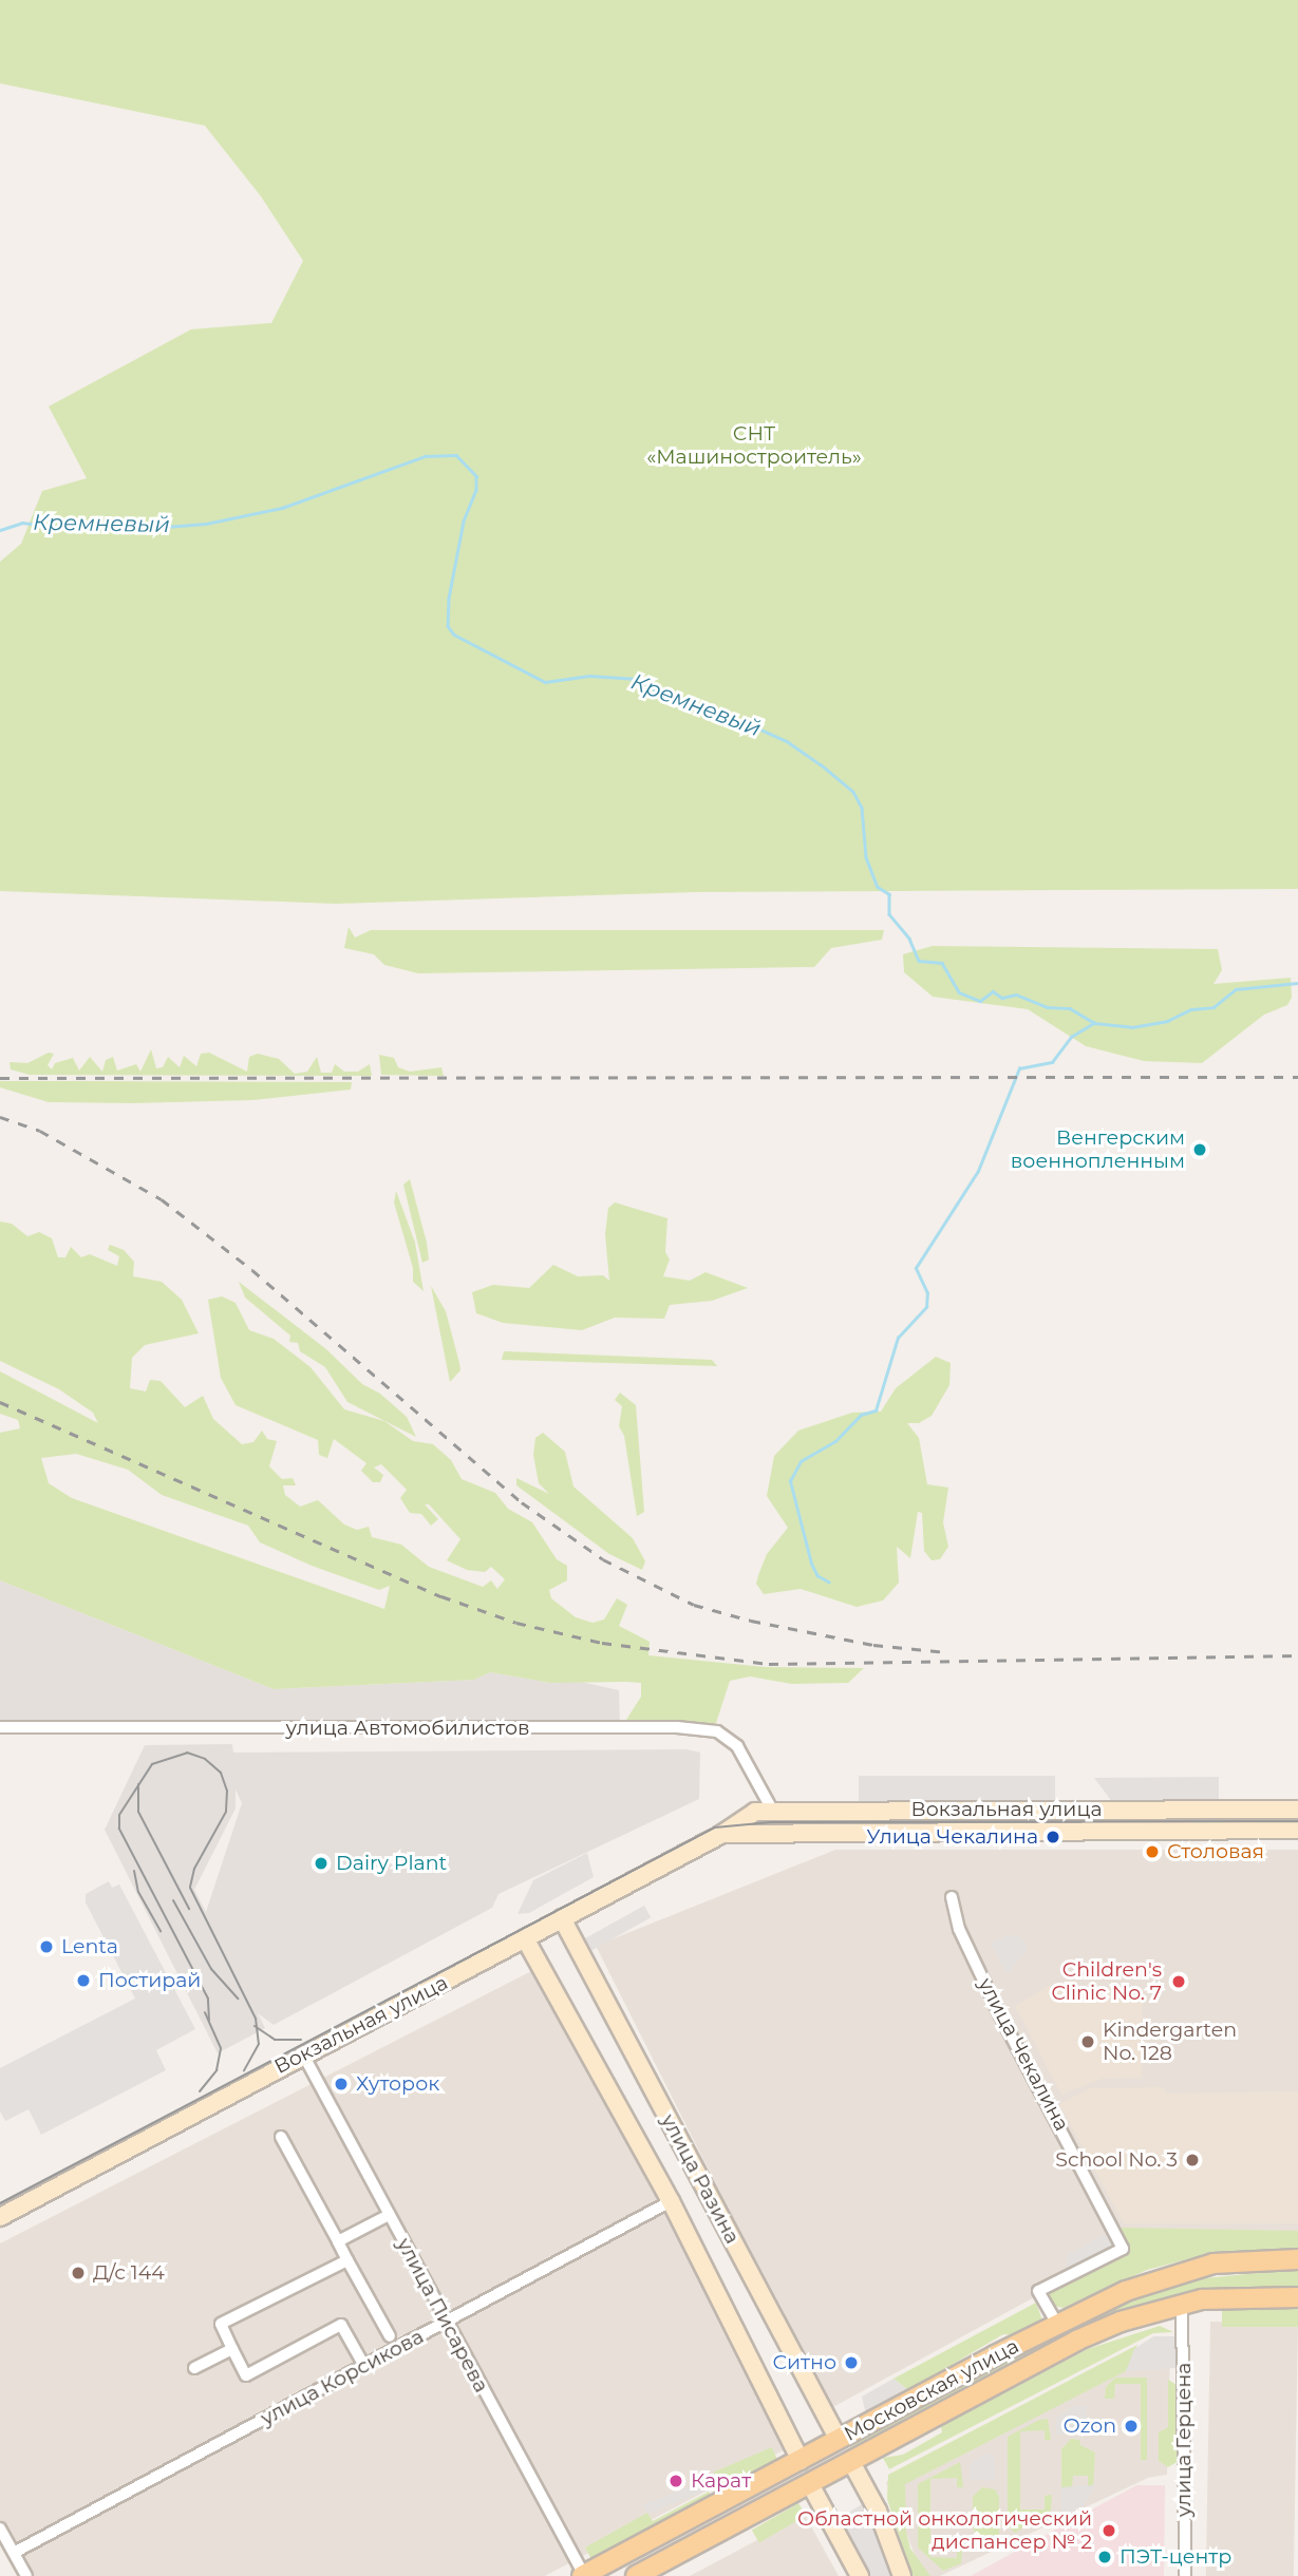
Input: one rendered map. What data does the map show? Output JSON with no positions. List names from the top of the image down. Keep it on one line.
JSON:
{"streets":{"main road":["Вокзальная улица","улица Разина","Московская улица"],"street":["улица Автомобилистов","улица Чекалина","улица Писарева","улица Корсикова","улица Герцена"]},"crossings":[["улица Автомобилистов","Вокзальная улица"],["Вокзальная улица","улица Разина"],["Вокзальная улица","улица Писарева"],["улица Чекалина","Московская улица"],["улица Разина","улица Корсикова"],["улица Разина","Московская улица"],["улица Писарева","улица Корсикова"],["улица Писарева","Московская улица"],["Московская улица","улица Герцена"]],"water":["Кремневый"],"parks":["СНТ «Машиностроитель»"],"places":["Венгерским военнопленным","Улица Чекалина","Столовая","Dairy Plant","Lenta","Постирай","Children's Clinic No. 7","Kindergarten No. 128","Хуторок","School No. 3","Д/с 144","Ситно","Ozon","Карат","Областной онкологический диспансер № 2","ПЭТ-центр"]}
